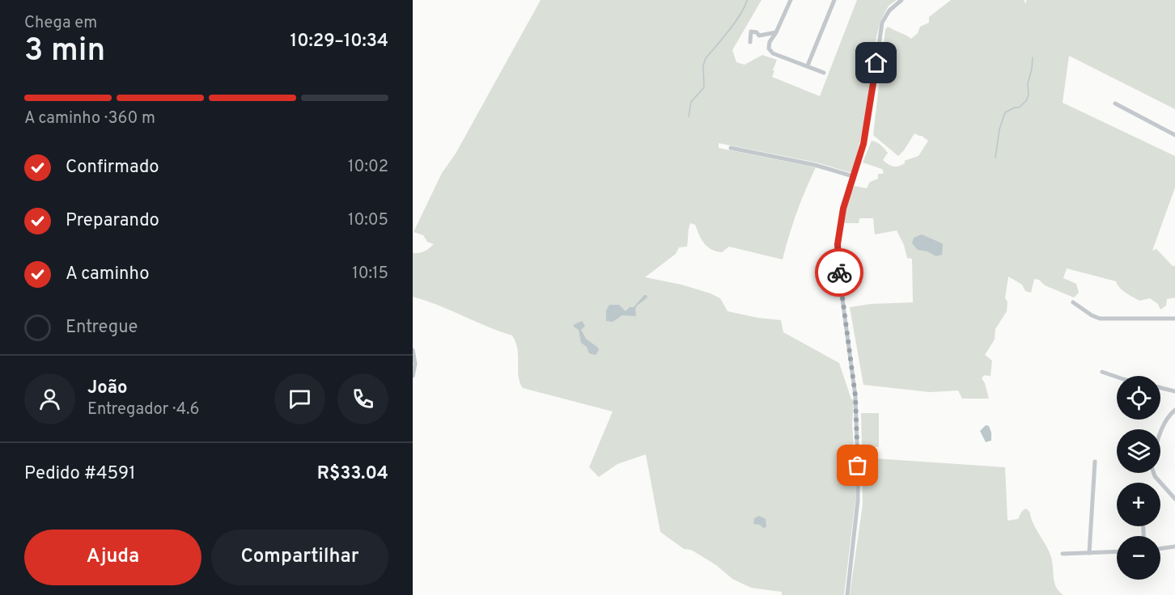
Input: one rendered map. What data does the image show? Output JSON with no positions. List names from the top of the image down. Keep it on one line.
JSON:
{"page":{"heading":["3 min","Chega em","10:29–10:34"],"panel":["João","Entregador · 4.6","Pedido #4591","R$33.04"],"bar":"A caminho · 360 m","list":[["Confirmado","10:02"],["Preparando","10:05"],["A caminho","10:15"],"Entregue"],"map_buttons":["+","−"],"buttons":["Ajuda","Compartilhar"]}}
